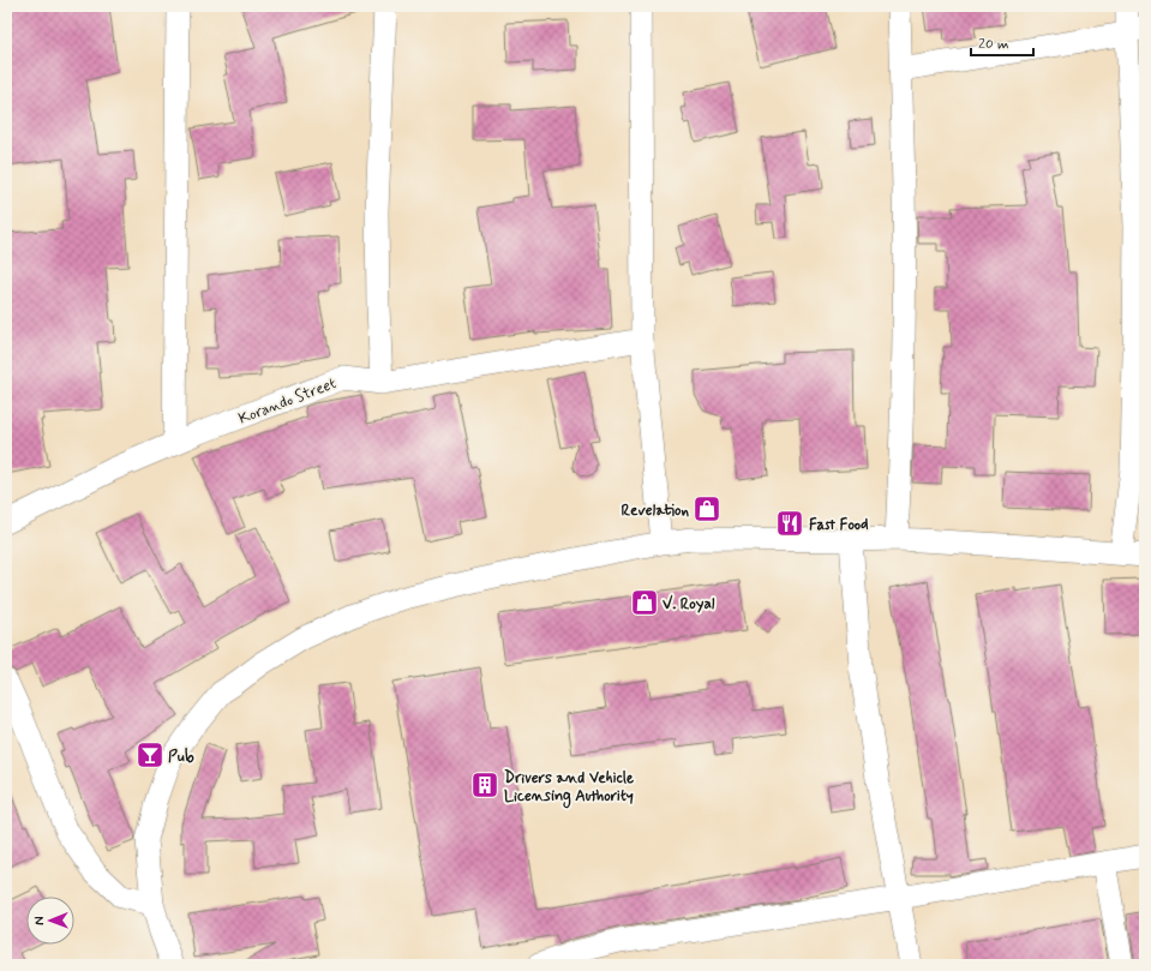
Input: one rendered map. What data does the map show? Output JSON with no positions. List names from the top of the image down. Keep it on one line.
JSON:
{"streets":{"street":["Korando Street"]},"places":{"shop":["Revelation","V. Royal"],"restaurant":["Fast Food"],"bar":["Pub"],"building":["Drivers and Vehicle Licensing Authority"]},"scale_bar":"20 m","north":"left"}
